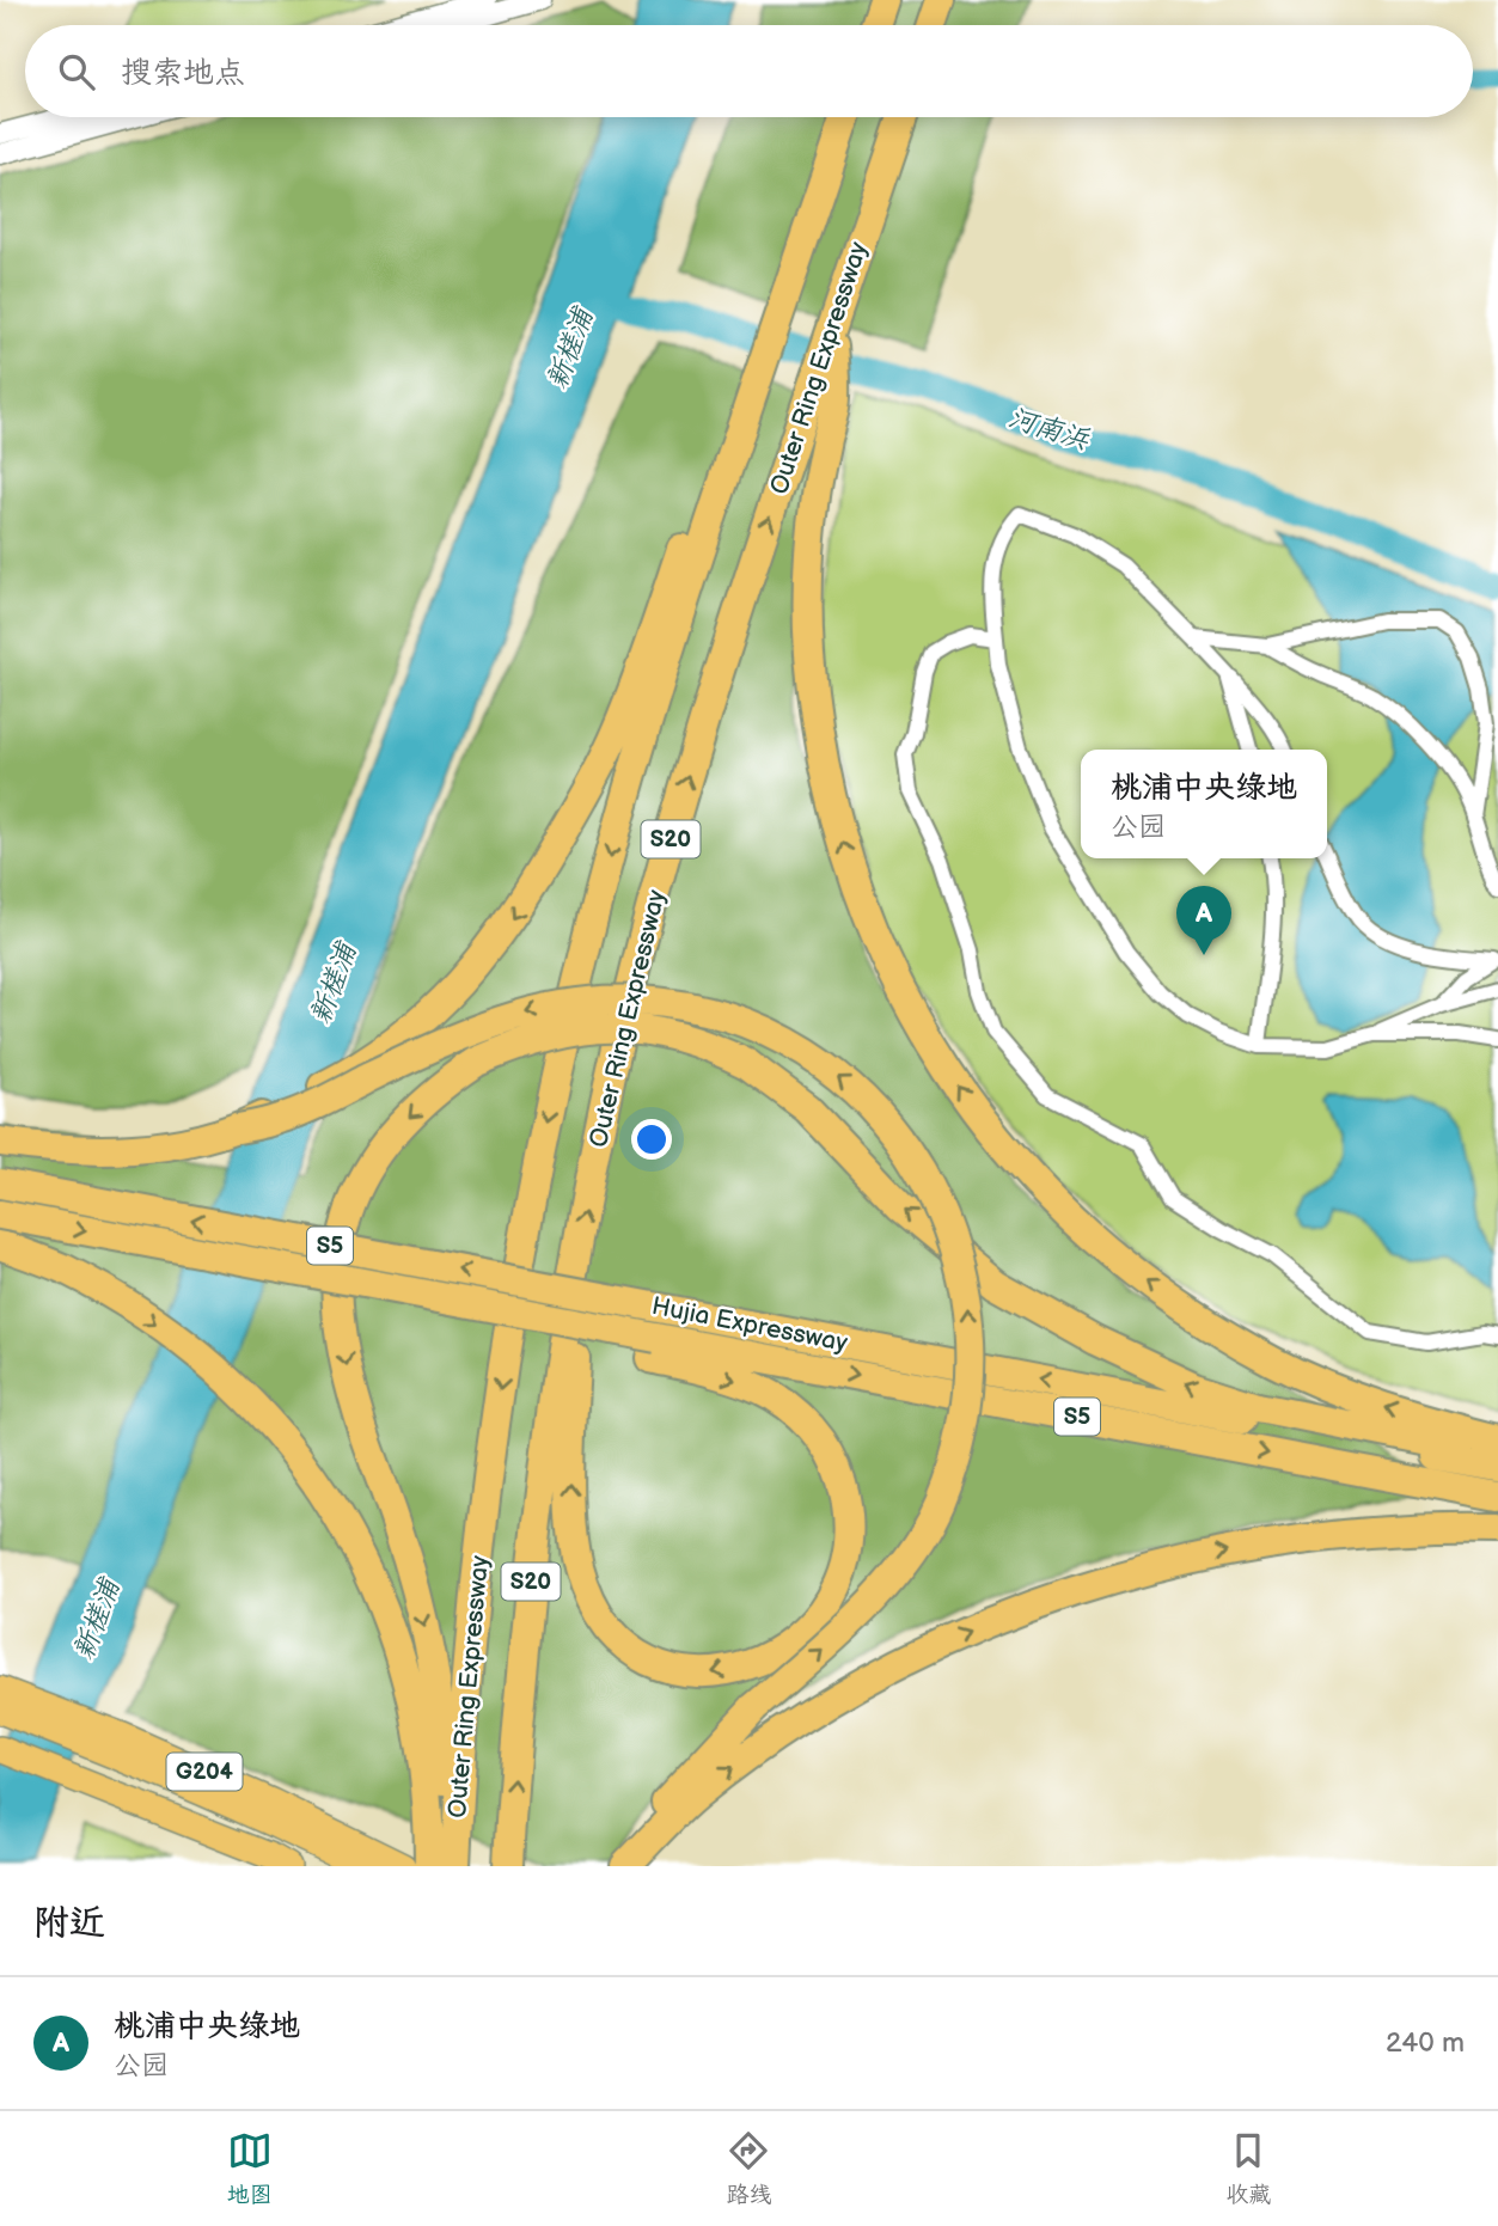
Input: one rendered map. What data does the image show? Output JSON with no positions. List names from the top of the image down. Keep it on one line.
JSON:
{"streets":{"highway":["Outer Ring Expressway","S20","S5","Hujia Expressway"],"main road":["G204"]},"crossings":[["S5","Hujia Expressway"]],"water":["新槎浦","河南浜"],"page":{"search":"搜索地点","popup":["桃浦中央绿地","公园"],"pins":"A","heading":"附近","list":[{"mark":"A","name":"桃浦中央绿地","note":"公园","value":"240 m"}],"nav":["地图","路线","收藏"]}}
